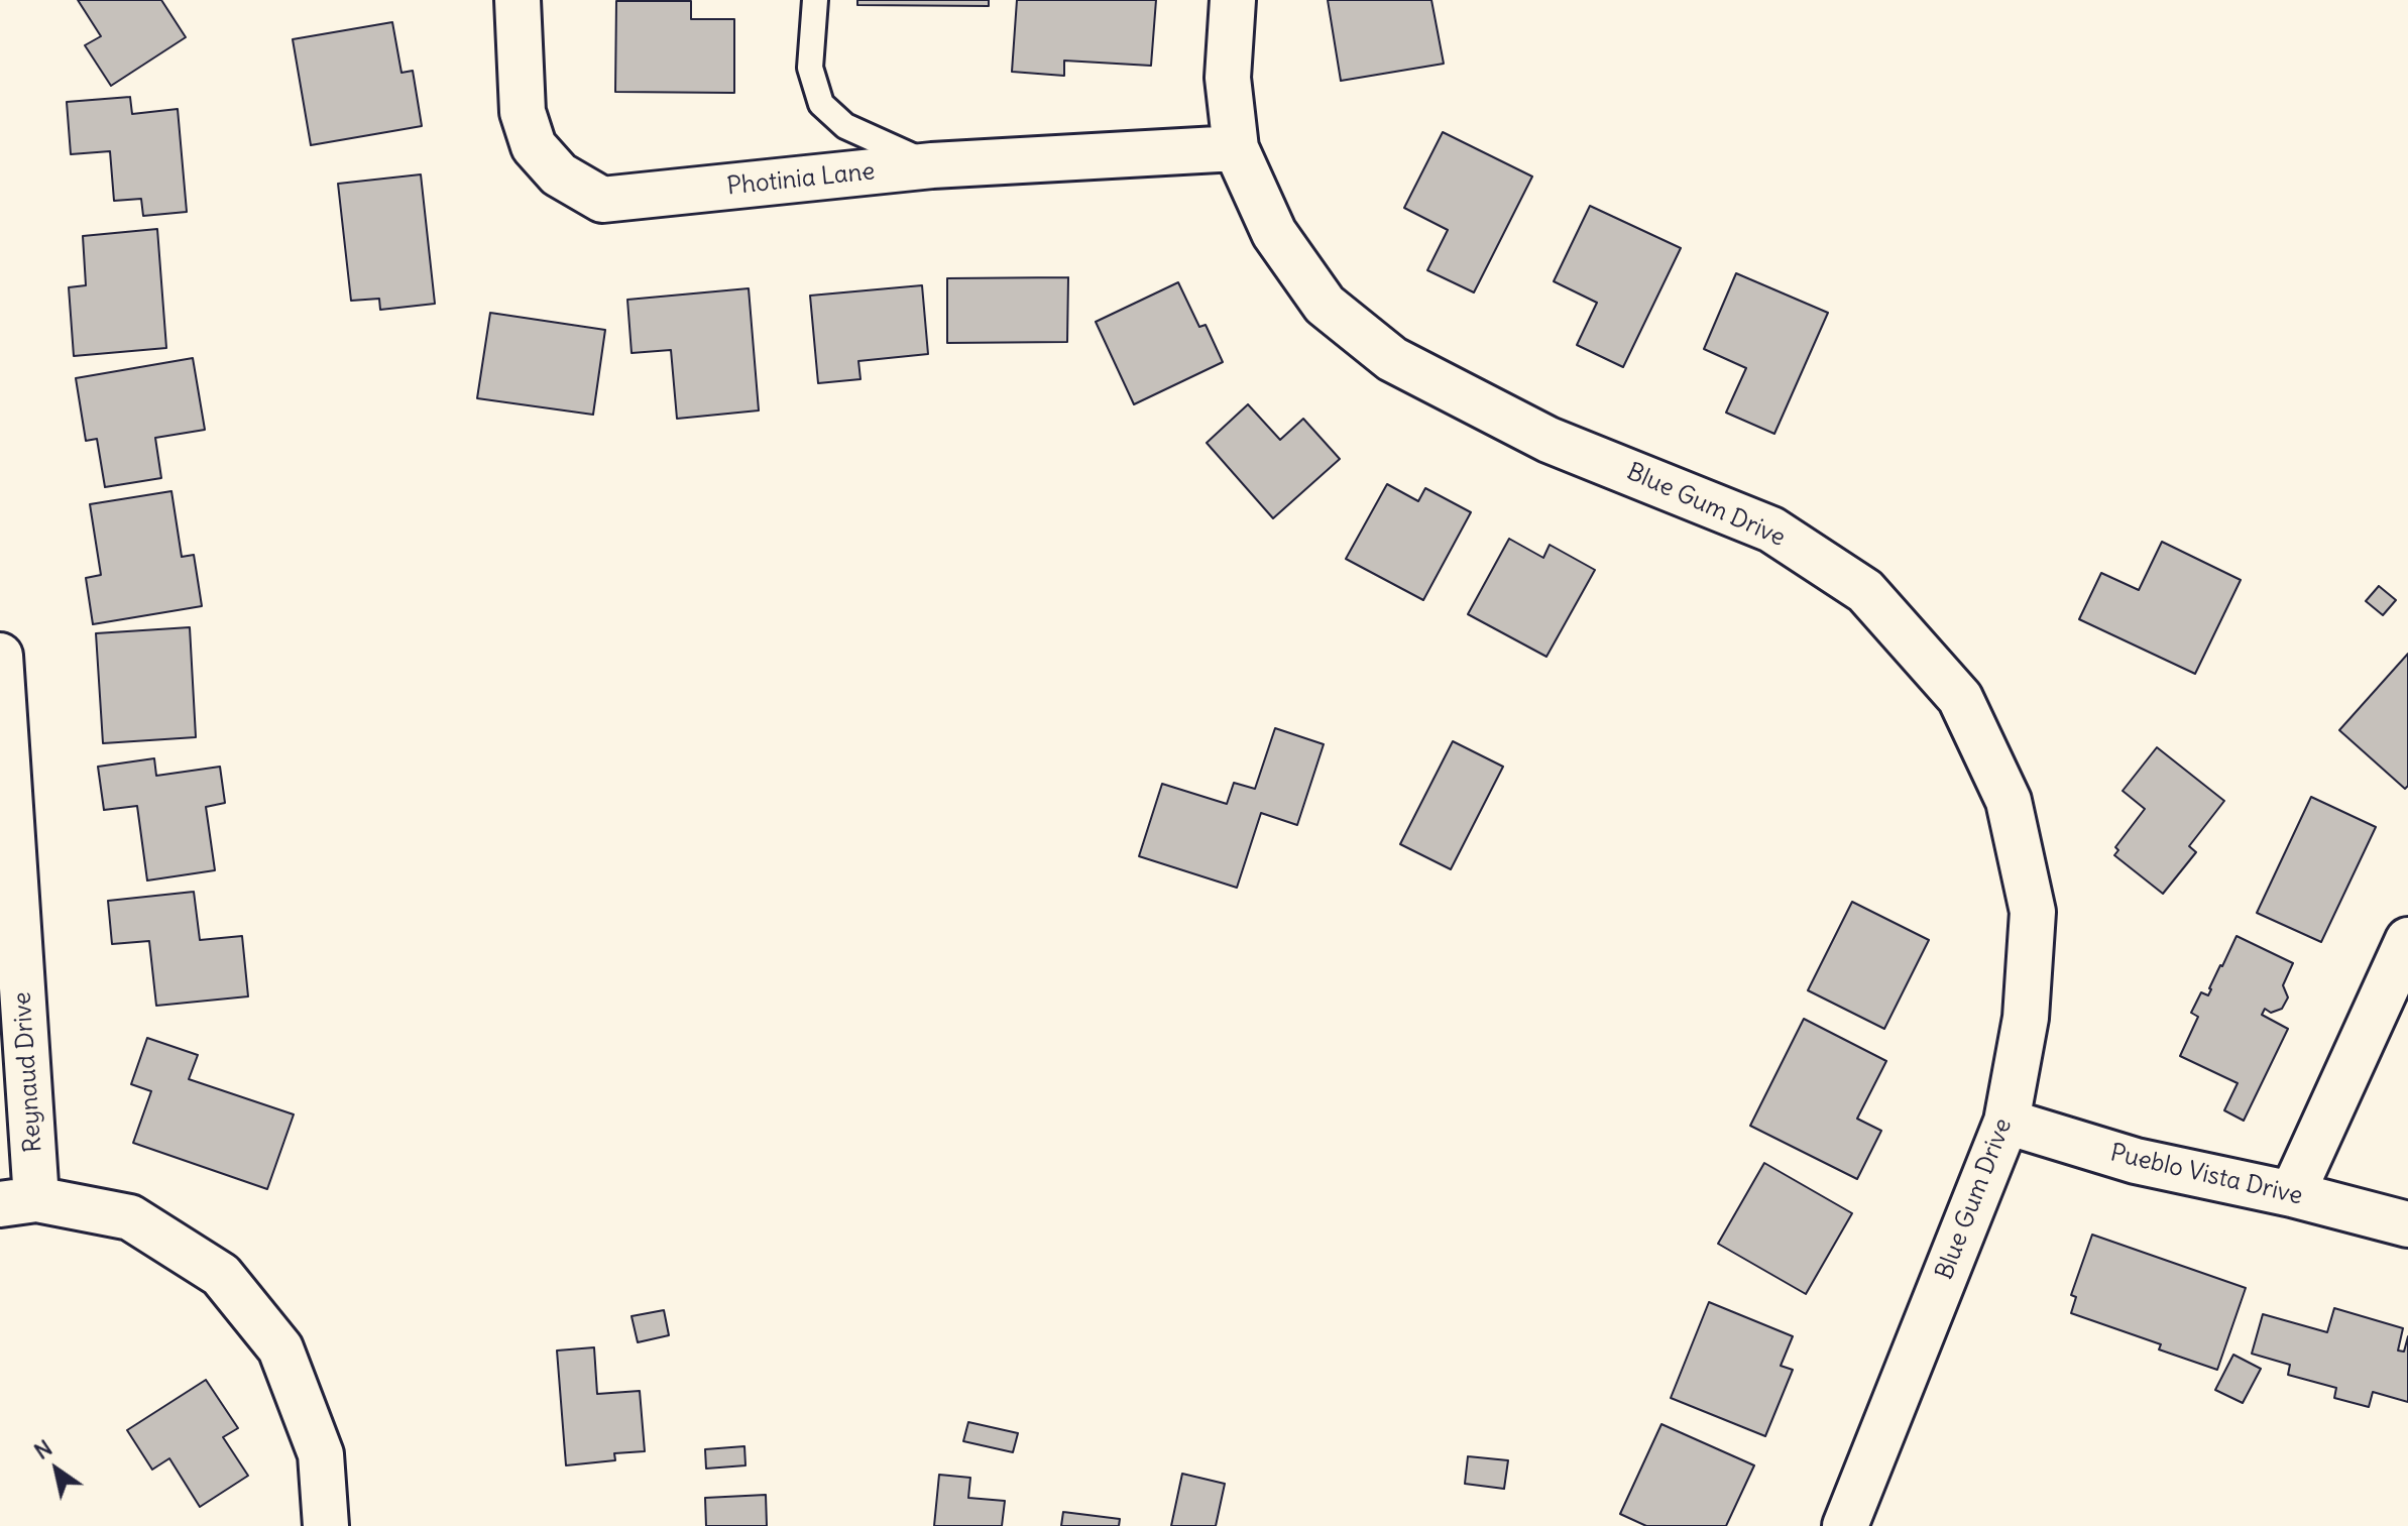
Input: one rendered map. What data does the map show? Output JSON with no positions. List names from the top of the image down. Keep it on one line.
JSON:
{"streets":{"street":["Photinia Lane","Blue Gum Drive","Reynaud Drive","Pueblo Vista Drive"]},"crossings":[["Photinia Lane","Blue Gum Drive"],["Blue Gum Drive","Pueblo Vista Drive"]],"north":"top left"}
